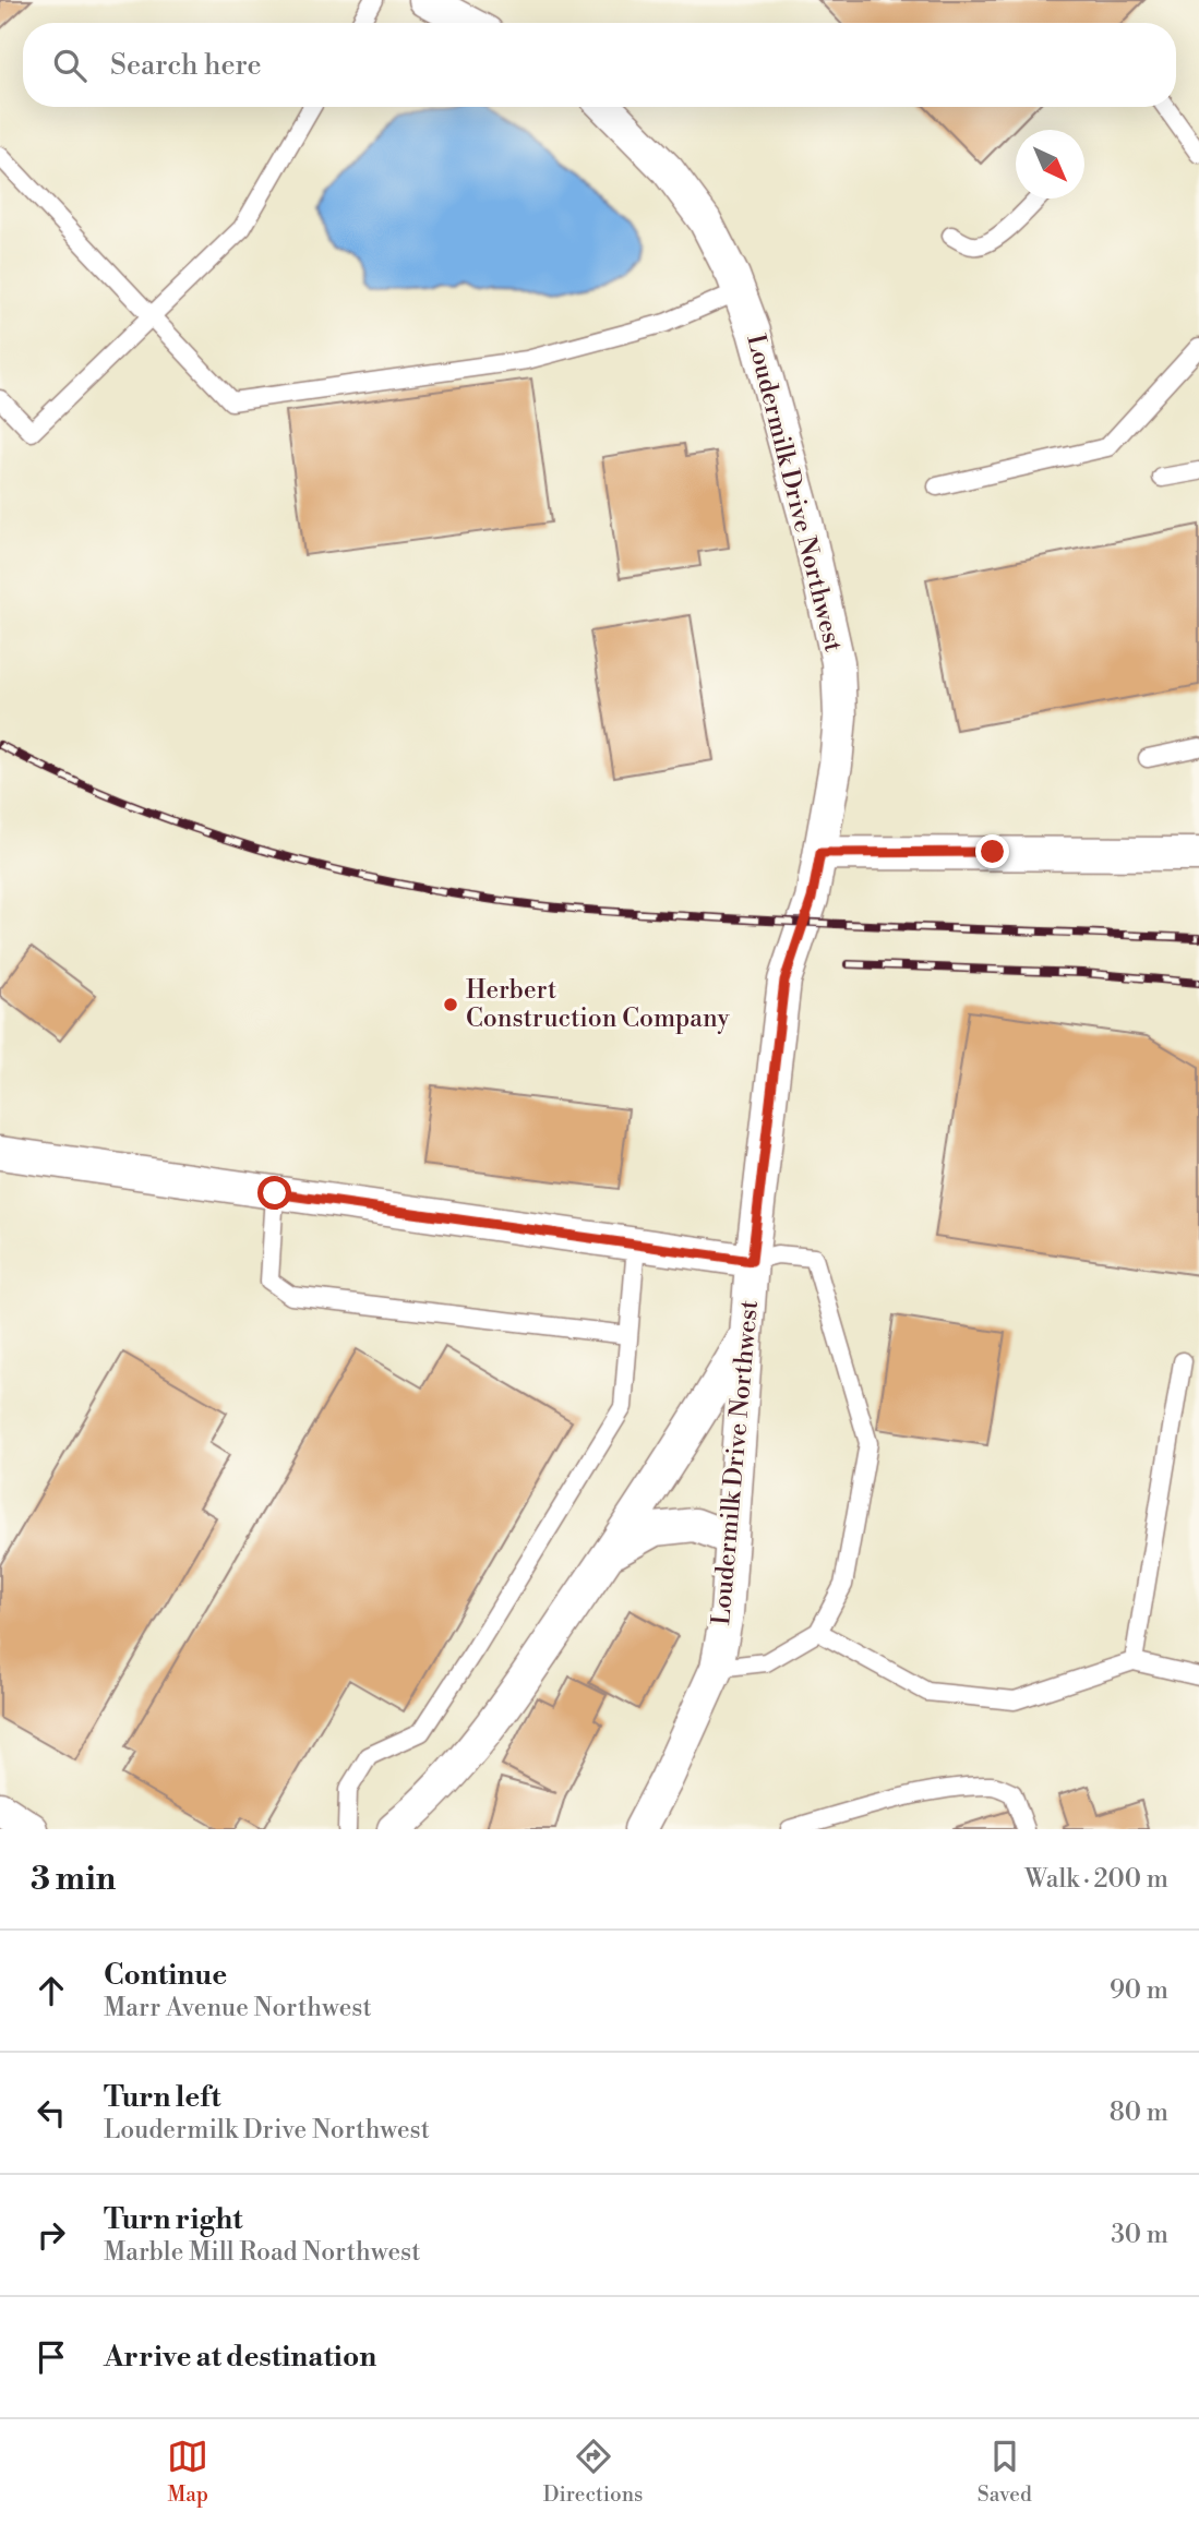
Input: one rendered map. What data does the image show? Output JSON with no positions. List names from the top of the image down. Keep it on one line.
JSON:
{"streets":{"street":["Loudermilk Drive Northwest"]},"places":["Herbert Construction Company"],"north":"bottom right","page":{"search":"Search here","heading":["3 min","Walk · 200 m"],"list":[["Continue","Marr Avenue Northwest","90 m"],["Turn left","Loudermilk Drive Northwest","80 m"],["Turn right","Marble Mill Road Northwest","30 m"],"Arrive at destination"],"nav":["Map","Directions","Saved"]}}
